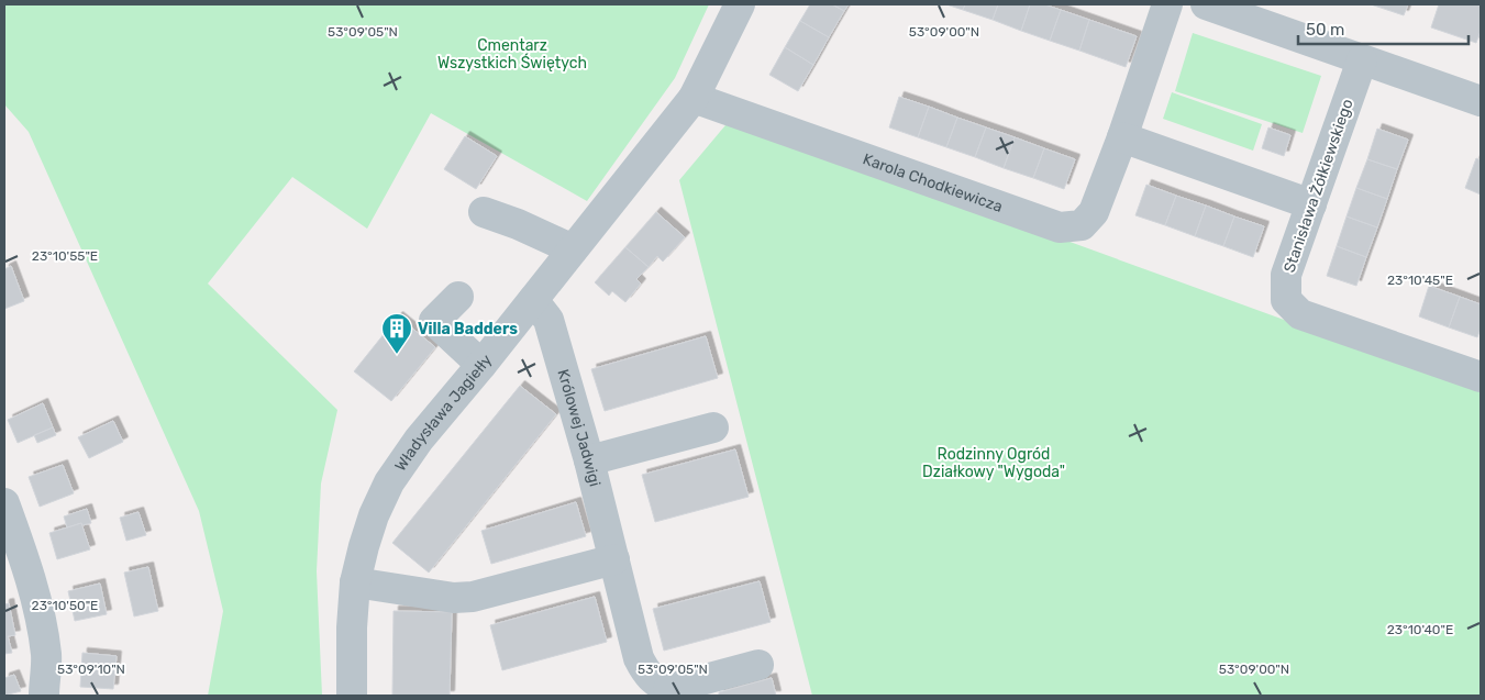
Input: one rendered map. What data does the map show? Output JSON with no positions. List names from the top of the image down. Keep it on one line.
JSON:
{"streets":{"street":["Karola Chodkiewicza","Stanisława Żółkiewskiego","Władysława Jagiełły","Królowej Jadwigi"]},"crossings":[["Karola Chodkiewicza","Władysława Jagiełły"],["Władysława Jagiełły","Królowej Jadwigi"]],"parks":["Cmentarz Wszystkich Świętych","Rodzinny Ogród Działkowy \"Wygoda\""],"places":{"building":["Villa Badders"]},"scale_bar":"50 m","coordinates":["53°09'05\"N","53°09'00\"N","23°10'55\"E","23°10'45\"E","23°10'50\"E","23°10'40\"E","53°09'10\"N"]}
